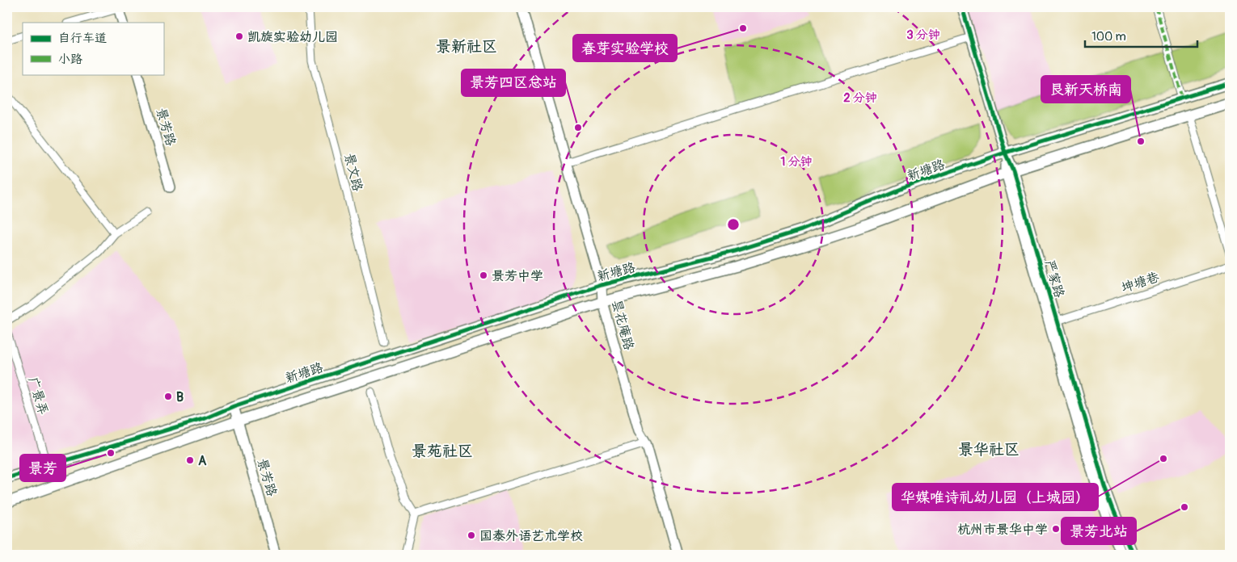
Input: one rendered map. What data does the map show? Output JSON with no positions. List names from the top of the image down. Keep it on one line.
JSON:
{"streets":{"main road":["新塘路"],"street":["景芳路","景文路","严家路","坤塘巷","昙花庵路","广景弄"]},"crossings":[["景芳路","新塘路"],["新塘路","严家路"],["新塘路","昙花庵路"],["新塘路","广景弄"],["严家路","坤塘巷"]],"districts":["景新社区","景华社区","景苑社区"],"places":["春芽实验学校","凯旋实验幼儿园","景芳四区总站","艮新天桥南","景芳中学","B","景芳","华媒唯诗礼幼儿园（上城园）","A","景芳北站","杭州市景华中学","国泰外语艺术学校"],"legend":["自行车道","小路"],"scale_bar":"100 m","rings":["3 分钟","2 分钟","1 分钟"]}
